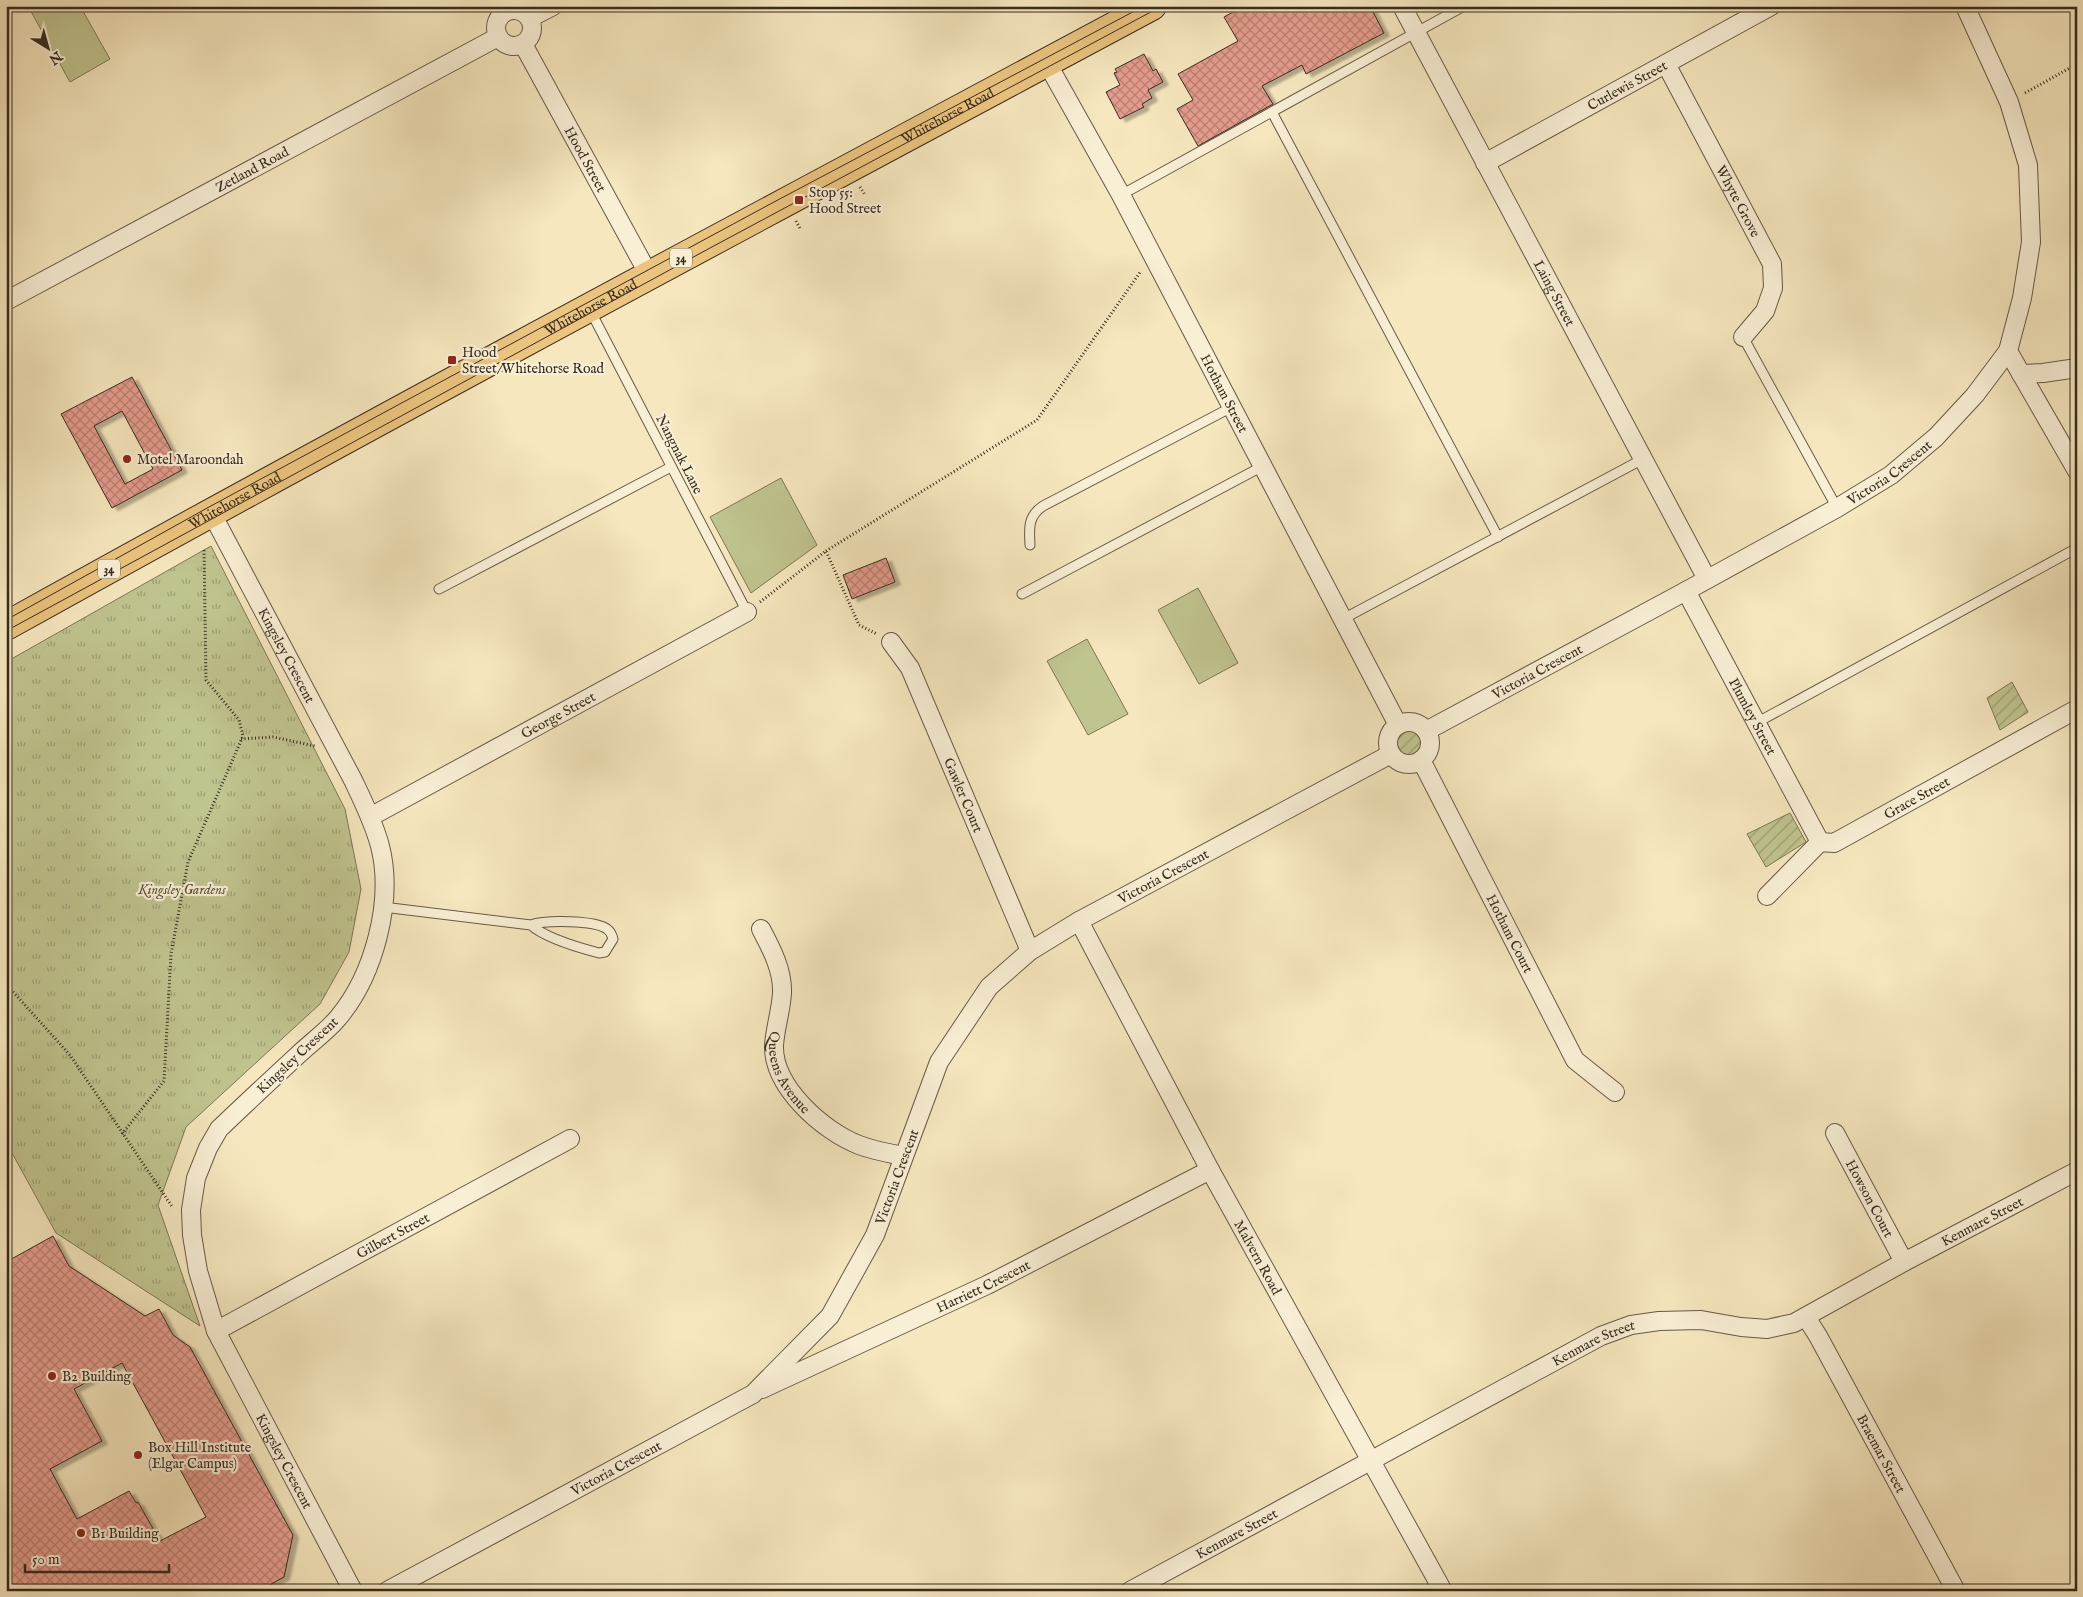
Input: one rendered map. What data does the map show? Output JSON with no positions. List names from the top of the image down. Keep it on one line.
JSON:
{"streets":{"main road":["Whitehorse Road","34"],"street":["Curlewis Street","Hood Street","Zetland Road","Whyte Grove","Laing Street","Hotham Street","Victoria Crescent","Kingsley Crescent","George Street","Plumley Street","Gawler Court","Grace Street","Hotham Court","Queens Avenue","Howson Court","Kenmare Street","Gilbert Street","Malvern Road","Harriett Crescent","Braemar Street"],"lane":["Nangnak Lane"]},"crossings":[["Curlewis Street","Whyte Grove"],["Curlewis Street","Laing Street"],["Whitehorse Road","Hood Street"],["Whitehorse Road","Hotham Street"],["Whitehorse Road","Nangnak Lane"],["Whitehorse Road","Kingsley Crescent"],["Hood Street","Zetland Road"],["Laing Street","Victoria Crescent"],["Hotham Street","Victoria Crescent"],["Hotham Street","Hotham Court"],["Nangnak Lane","George Street"],["Victoria Crescent","Plumley Street"],["Victoria Crescent","Gawler Court"],["Victoria Crescent","Hotham Court"],["Victoria Crescent","Queens Avenue"],["Victoria Crescent","Malvern Road"],["Victoria Crescent","Harriett Crescent"],["Kingsley Crescent","George Street"],["Kingsley Crescent","Gilbert Street"],["Plumley Street","Grace Street"],["Howson Court","Kenmare Street"],["Kenmare Street","Malvern Road"],["Kenmare Street","Braemar Street"],["Malvern Road","Harriett Crescent"]],"parks":["Kingsley Gardens"],"places":{"transit":["Stop 55: Hood Street","Hood Street/Whitehorse Road"],"other":["Motel Maroondah","B2 Building","Box Hill Institute (Elgar Campus)","B1 Building"]},"scale_bar":"50 m","north":"bottom right"}
